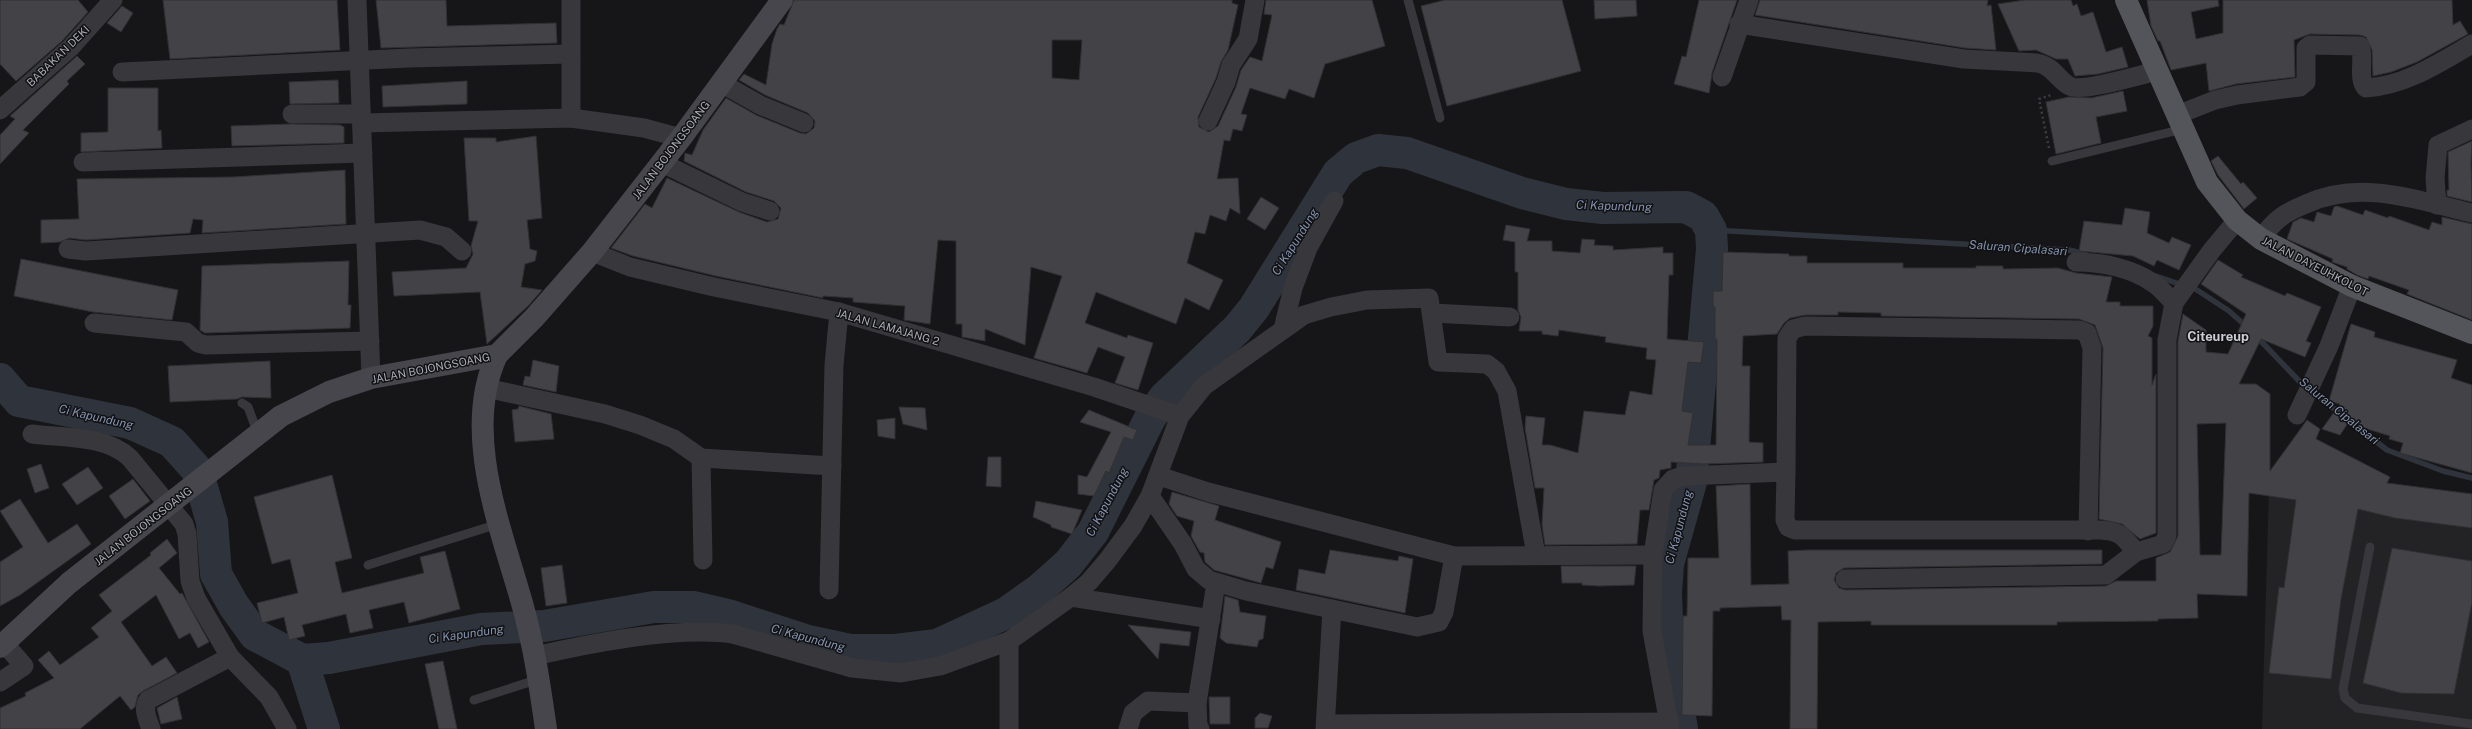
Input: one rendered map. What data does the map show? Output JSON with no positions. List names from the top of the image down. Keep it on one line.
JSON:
{"streets":{"main road":["JALAN BOJONGSOANG","JALAN DAYEUHKOLOT"],"street":["BABAKAN DEKI","JALAN LAMAJANG 2"]},"crossings":[["JALAN BOJONGSOANG","JALAN LAMAJANG 2"]],"districts":["Citeureup"],"water":["Ci Kapundung","Saluran Cipalasari"]}
